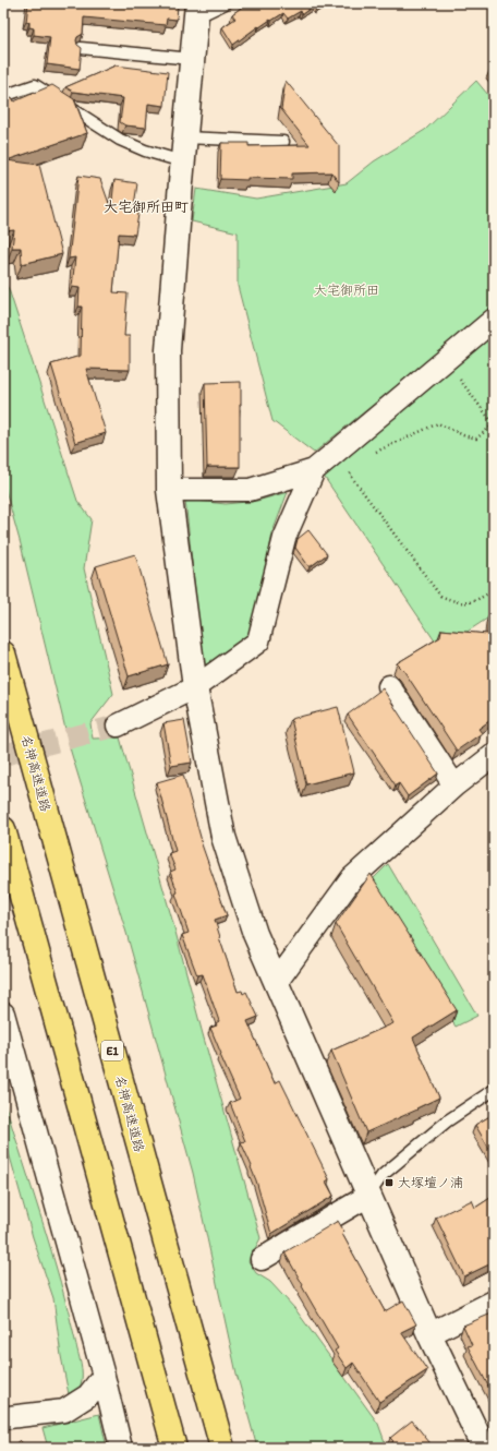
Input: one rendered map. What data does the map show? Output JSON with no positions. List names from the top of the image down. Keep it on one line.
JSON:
{"streets":{"highway":["名神高速道路","E1"]},"districts":["大宅御所田町"],"parks":["大宅御所田"],"places":{"transit":["大塚壇ノ浦"]}}
